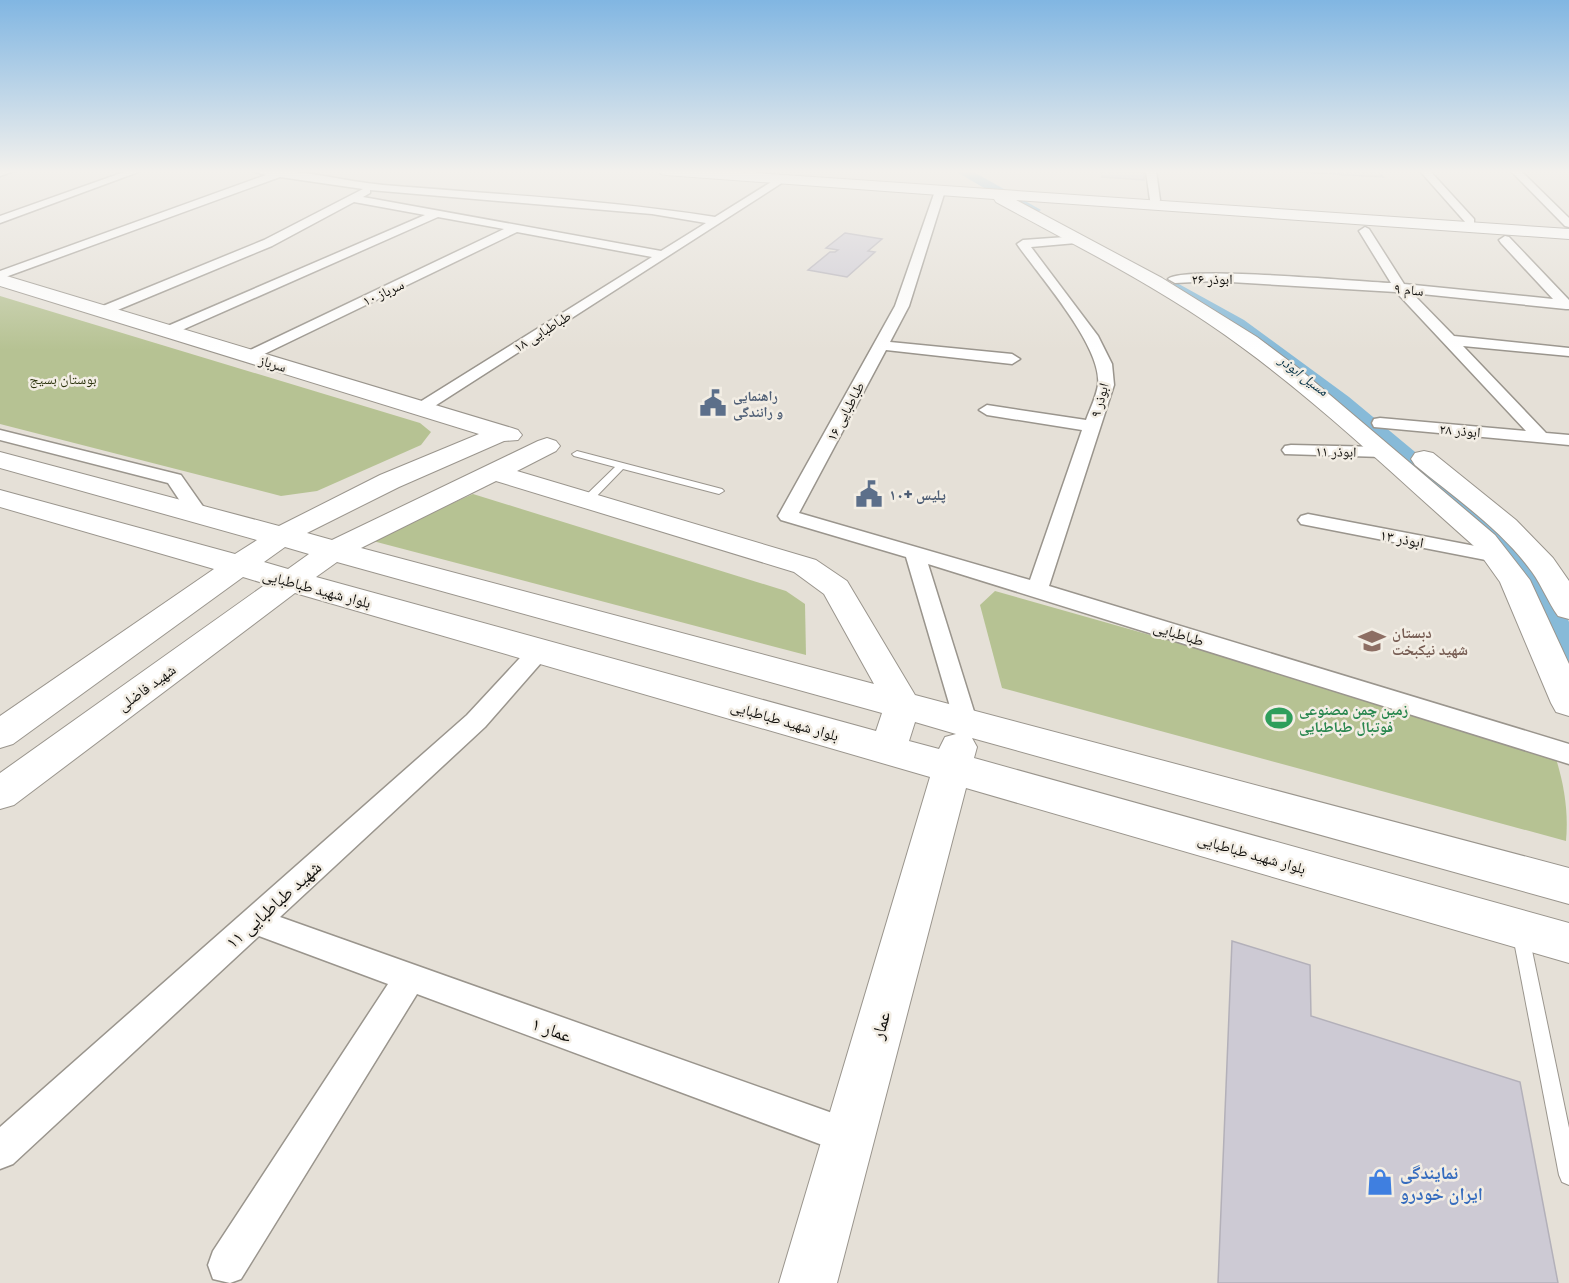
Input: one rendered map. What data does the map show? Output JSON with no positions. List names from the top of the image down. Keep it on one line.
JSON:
{"streets":{"main road":["سرباز","بلوار شهید طباطبایی","شهید فاضلی","عمار"],"street":["ابوذر ۲۶","سام ۹","سرباز ۱۰","طباطبایی ۱۸","ابوذر ۹","طباطبایی ۱۶","ابوذر ۲۸","ابوذر ۱۱","ابوذر ۱۳","طباطبایی","شهید طباطبایی ۱۱","عمار ۱"]},"crossings":[["ابوذر ۲۶","سام ۹"],["سرباز ۱۰","سرباز"],["طباطبایی ۱۸","سرباز"],["سرباز","شهید فاضلی"],["ابوذر ۹","طباطبایی"],["طباطبایی ۱۶","طباطبایی"],["بلوار شهید طباطبایی","شهید فاضلی"],["بلوار شهید طباطبایی","شهید طباطبایی ۱۱"],["بلوار شهید طباطبایی","عمار"],["شهید طباطبایی ۱۱","عمار ۱"],["عمار","عمار ۱"]],"water":["مسیل ابوذر"],"parks":["بوستان بسیج"],"places":{"public building":["راهنمایی و رانندگی","پلیس +۱۰"],"school or university":["دبستان شهید نیکبخت"],"sports":["زمین چمن مصنوعی فوتبال طباطبایی"],"shop":["نمایندگی ایران خودرو"]}}
